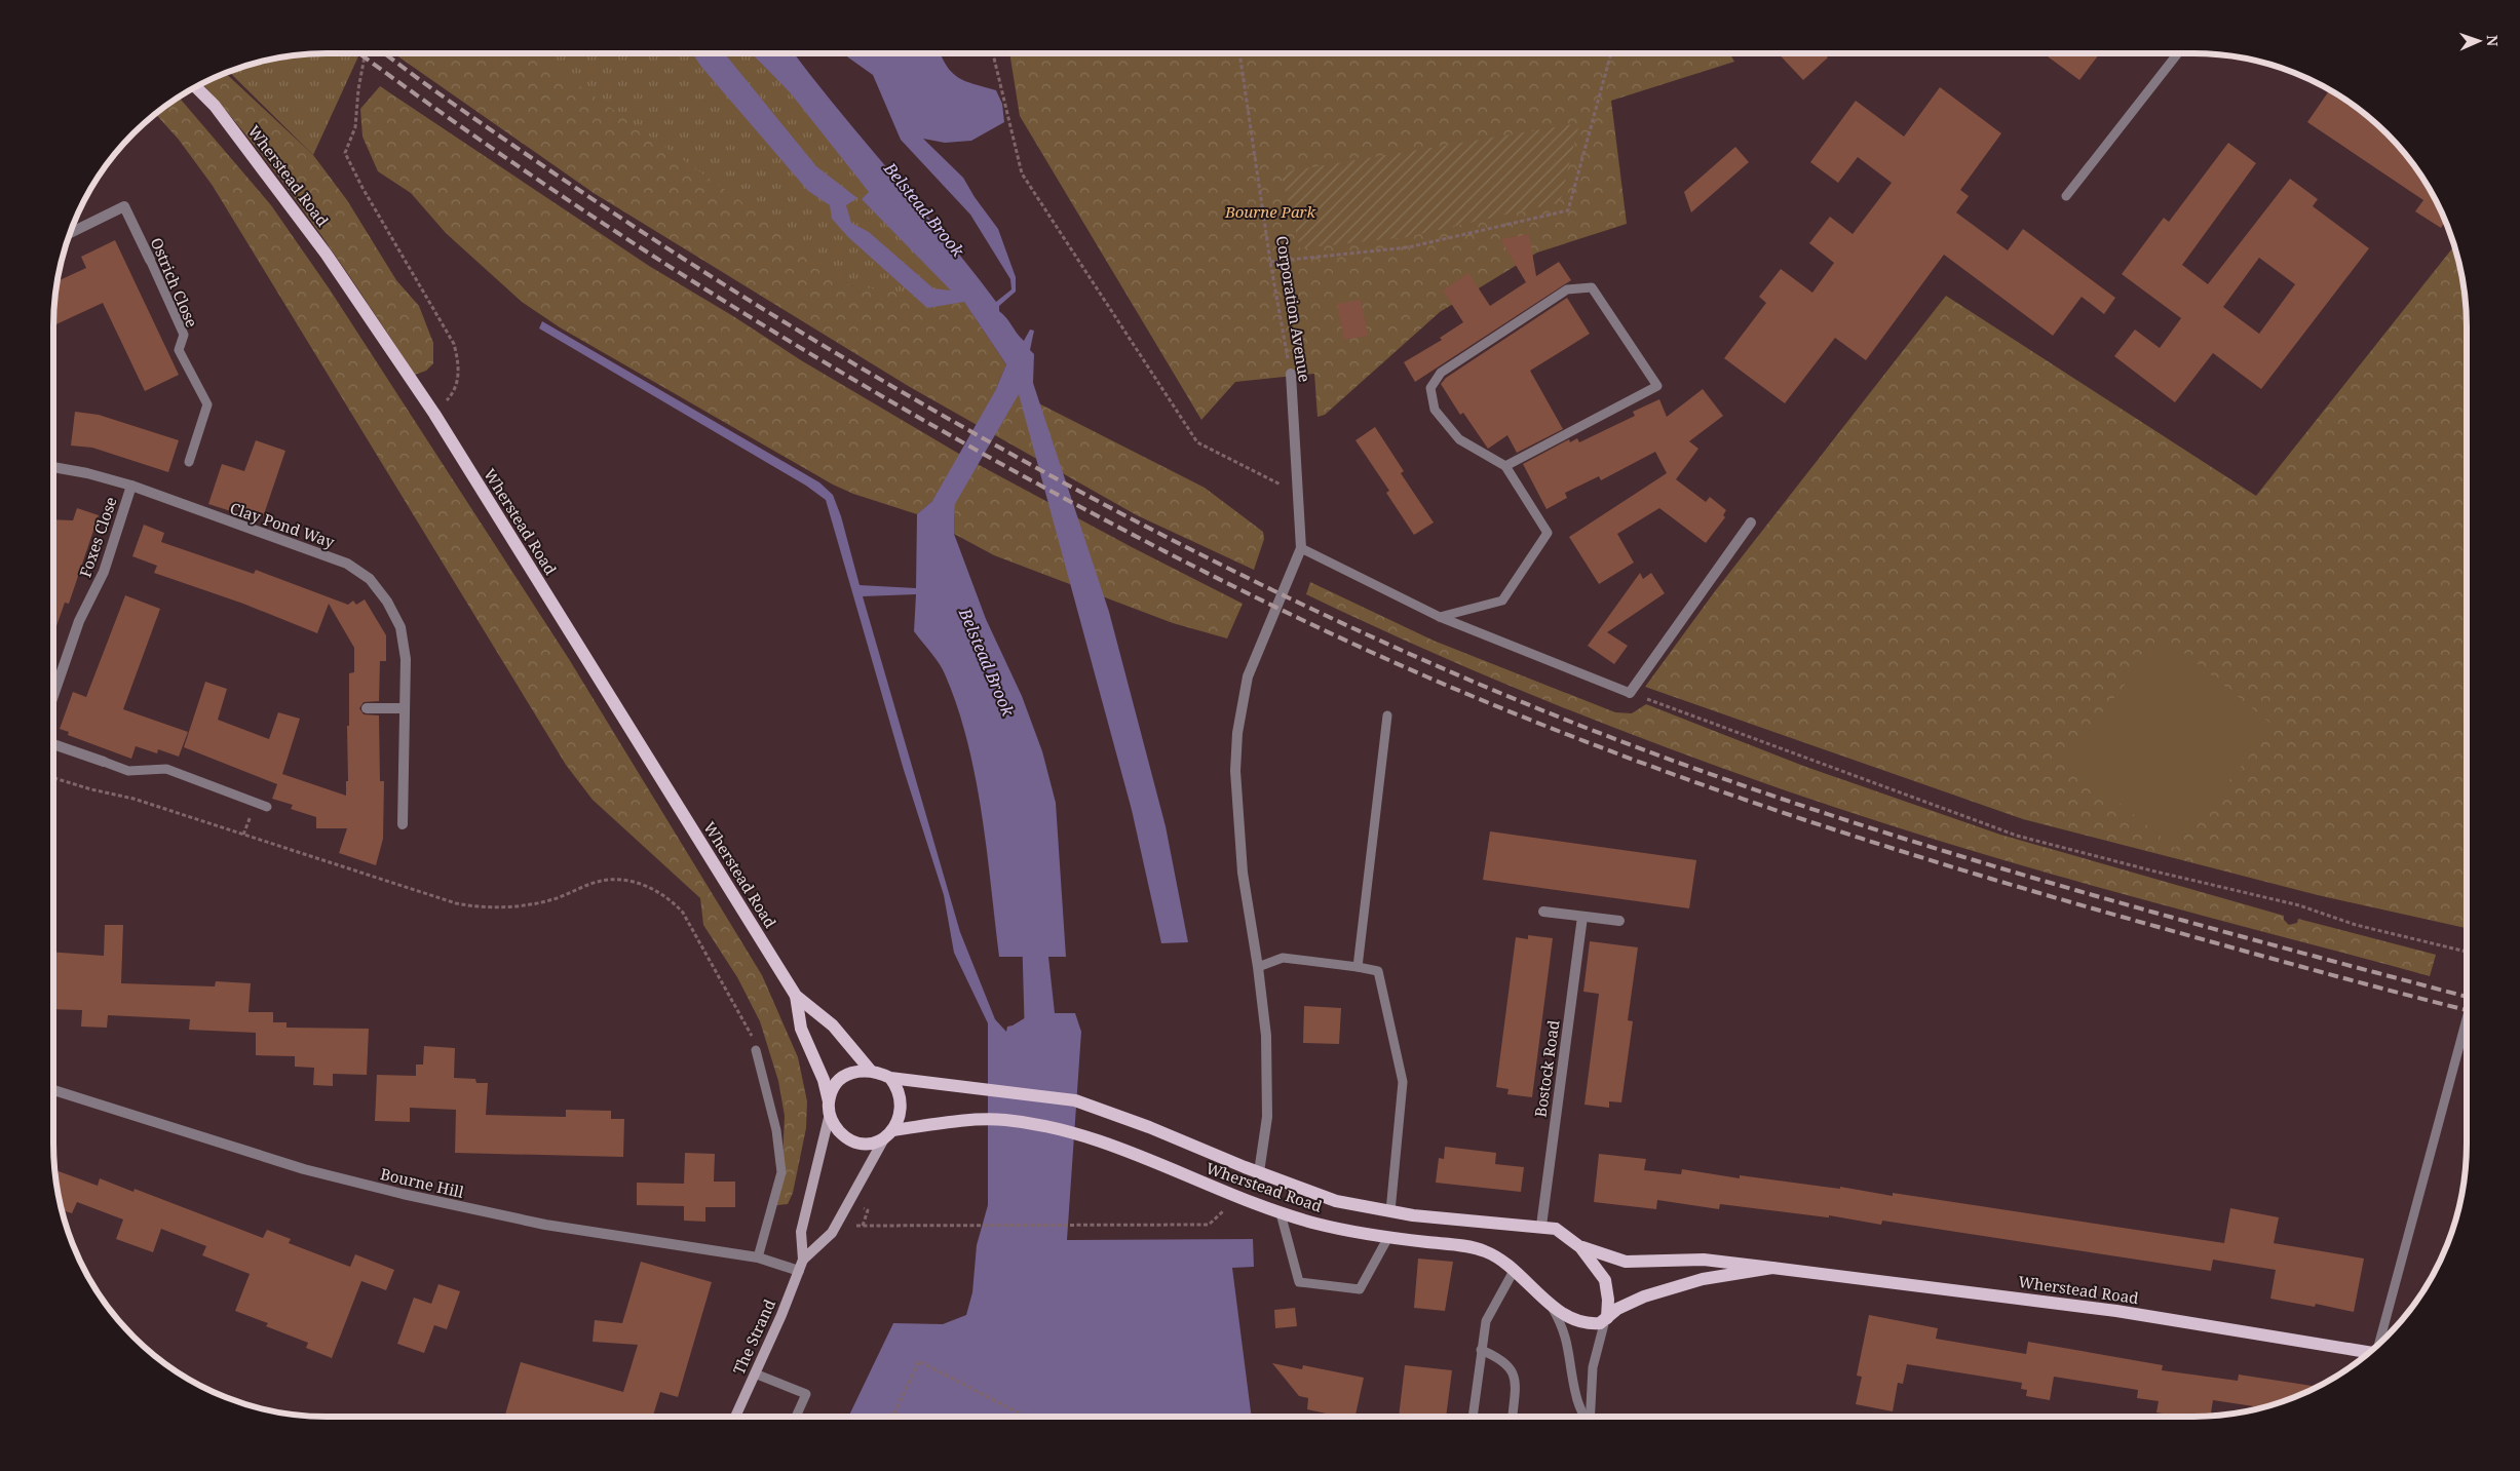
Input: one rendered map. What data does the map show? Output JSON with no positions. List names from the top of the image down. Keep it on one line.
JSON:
{"streets":{"main road":["Wherstead Road","The Strand"],"street":["Ostrich Close","Corporation Avenue","Clay Pond Way","Foxes Close","Bostock Road","Bourne Hill"]},"crossings":[["Wherstead Road","Bostock Road"],["Wherstead Road","The Strand"],["Clay Pond Way","Foxes Close"],["Bourne Hill","The Strand"]],"water":["Belstead Brook"],"parks":["Bourne Park"],"north":"right"}
